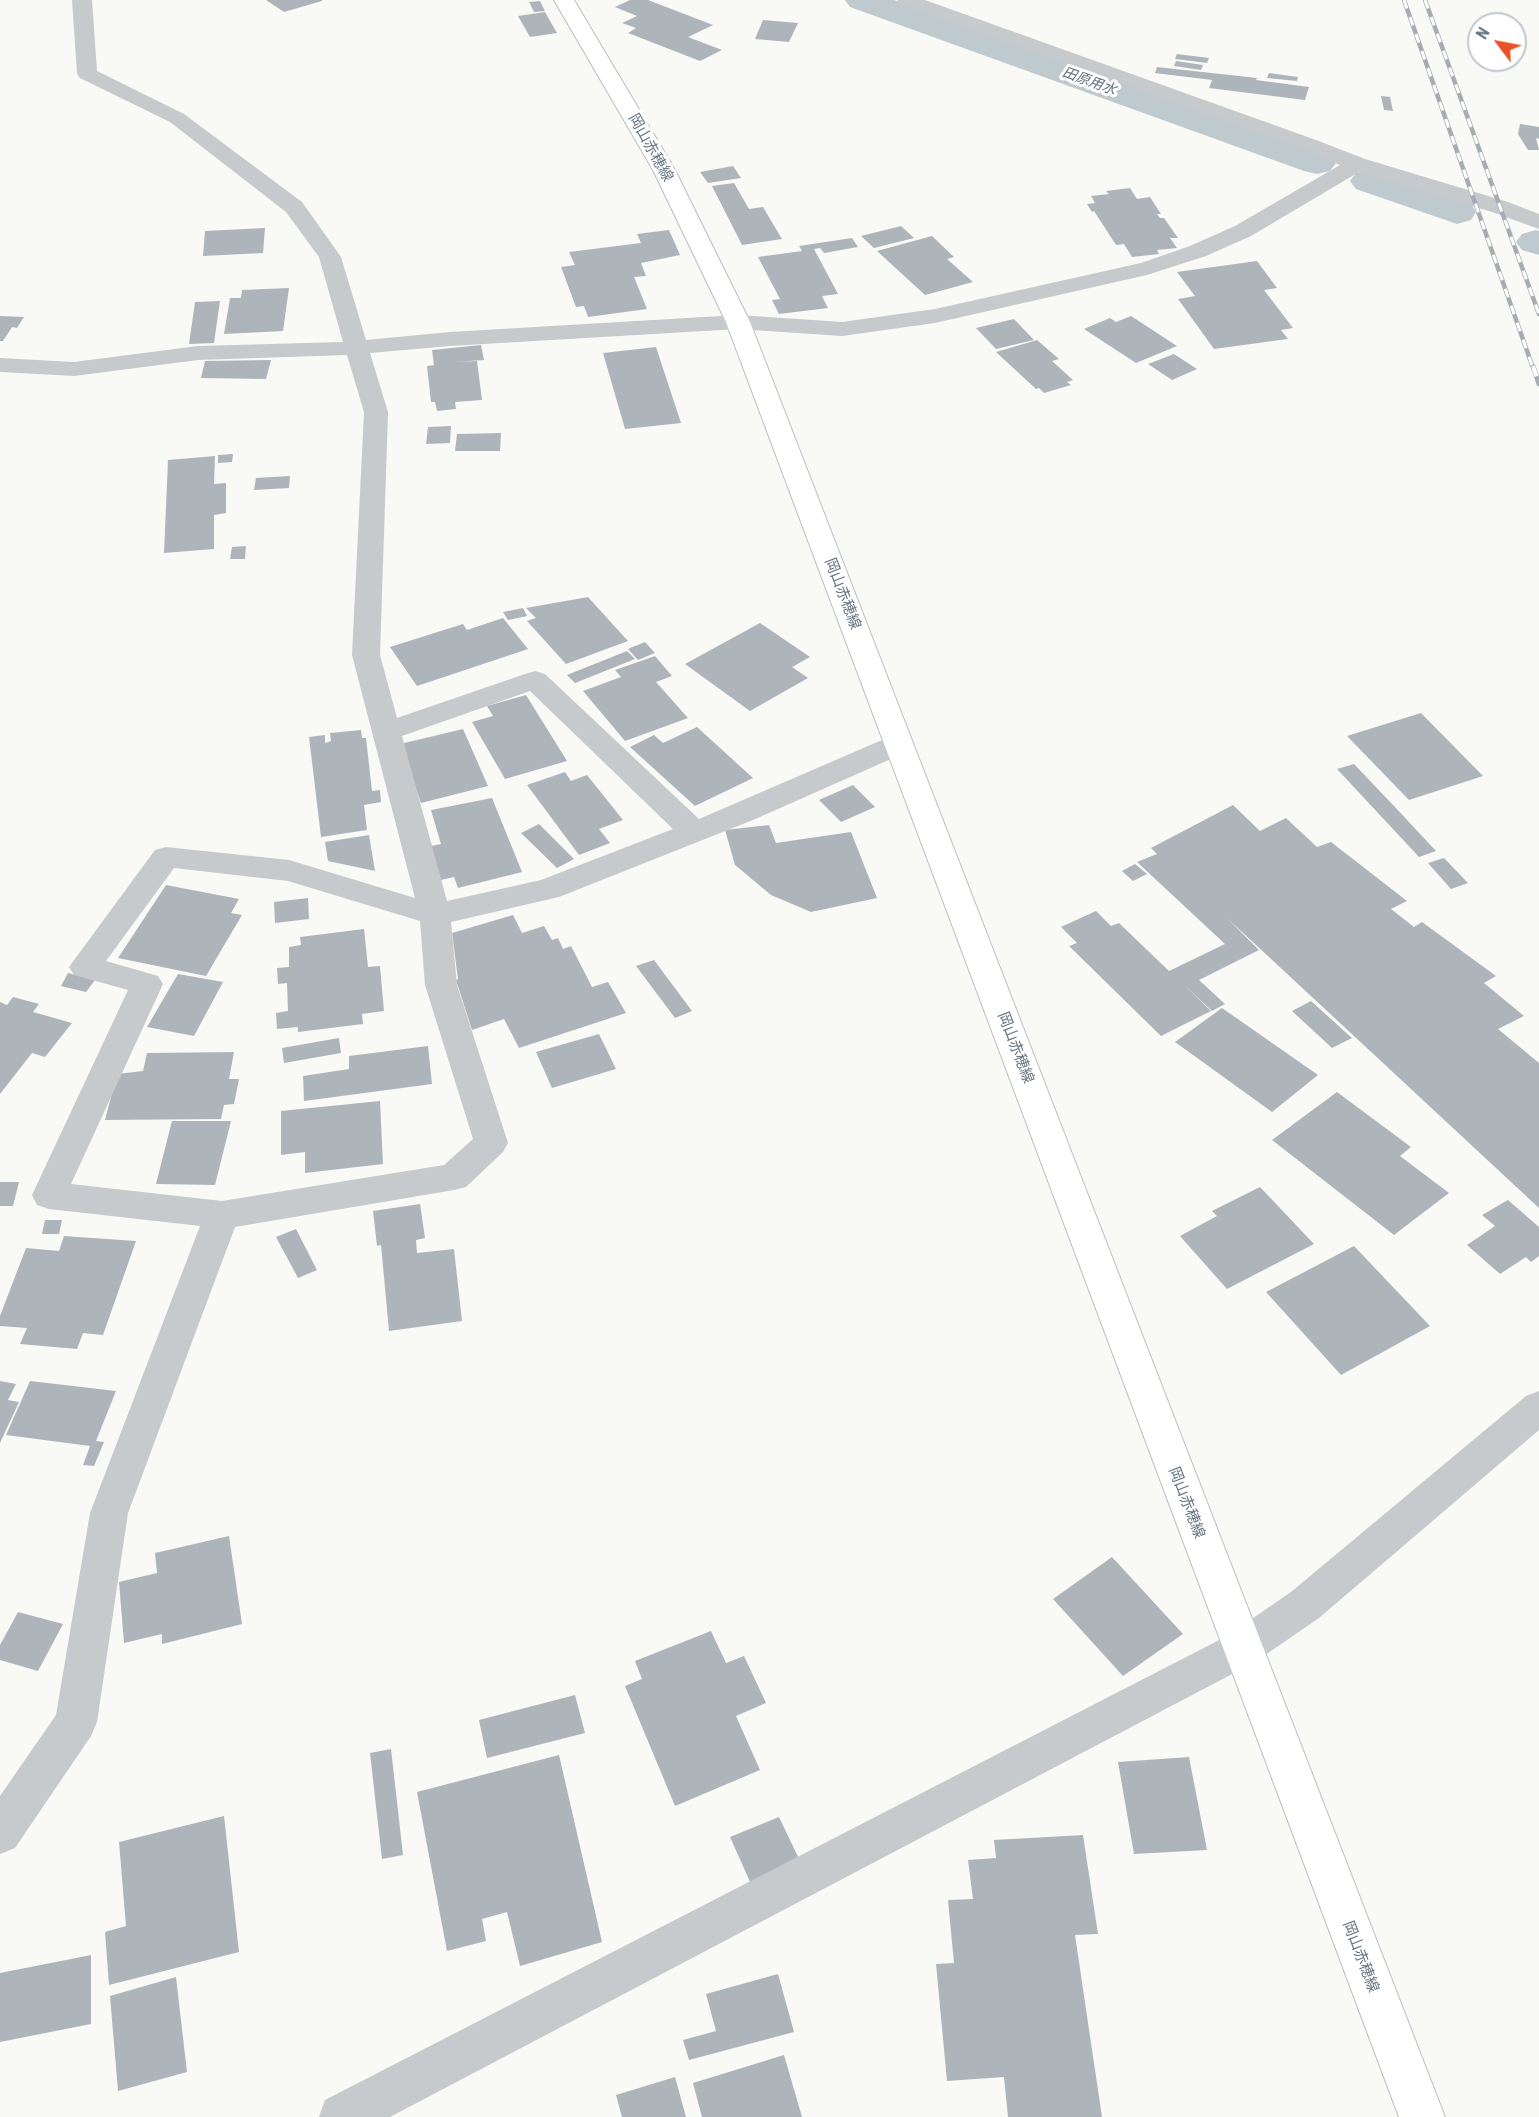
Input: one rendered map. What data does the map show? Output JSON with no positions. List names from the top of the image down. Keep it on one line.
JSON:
{"streets":{"main road":["岡山赤穂線"]},"water":["田原用水"],"north":"top left"}
